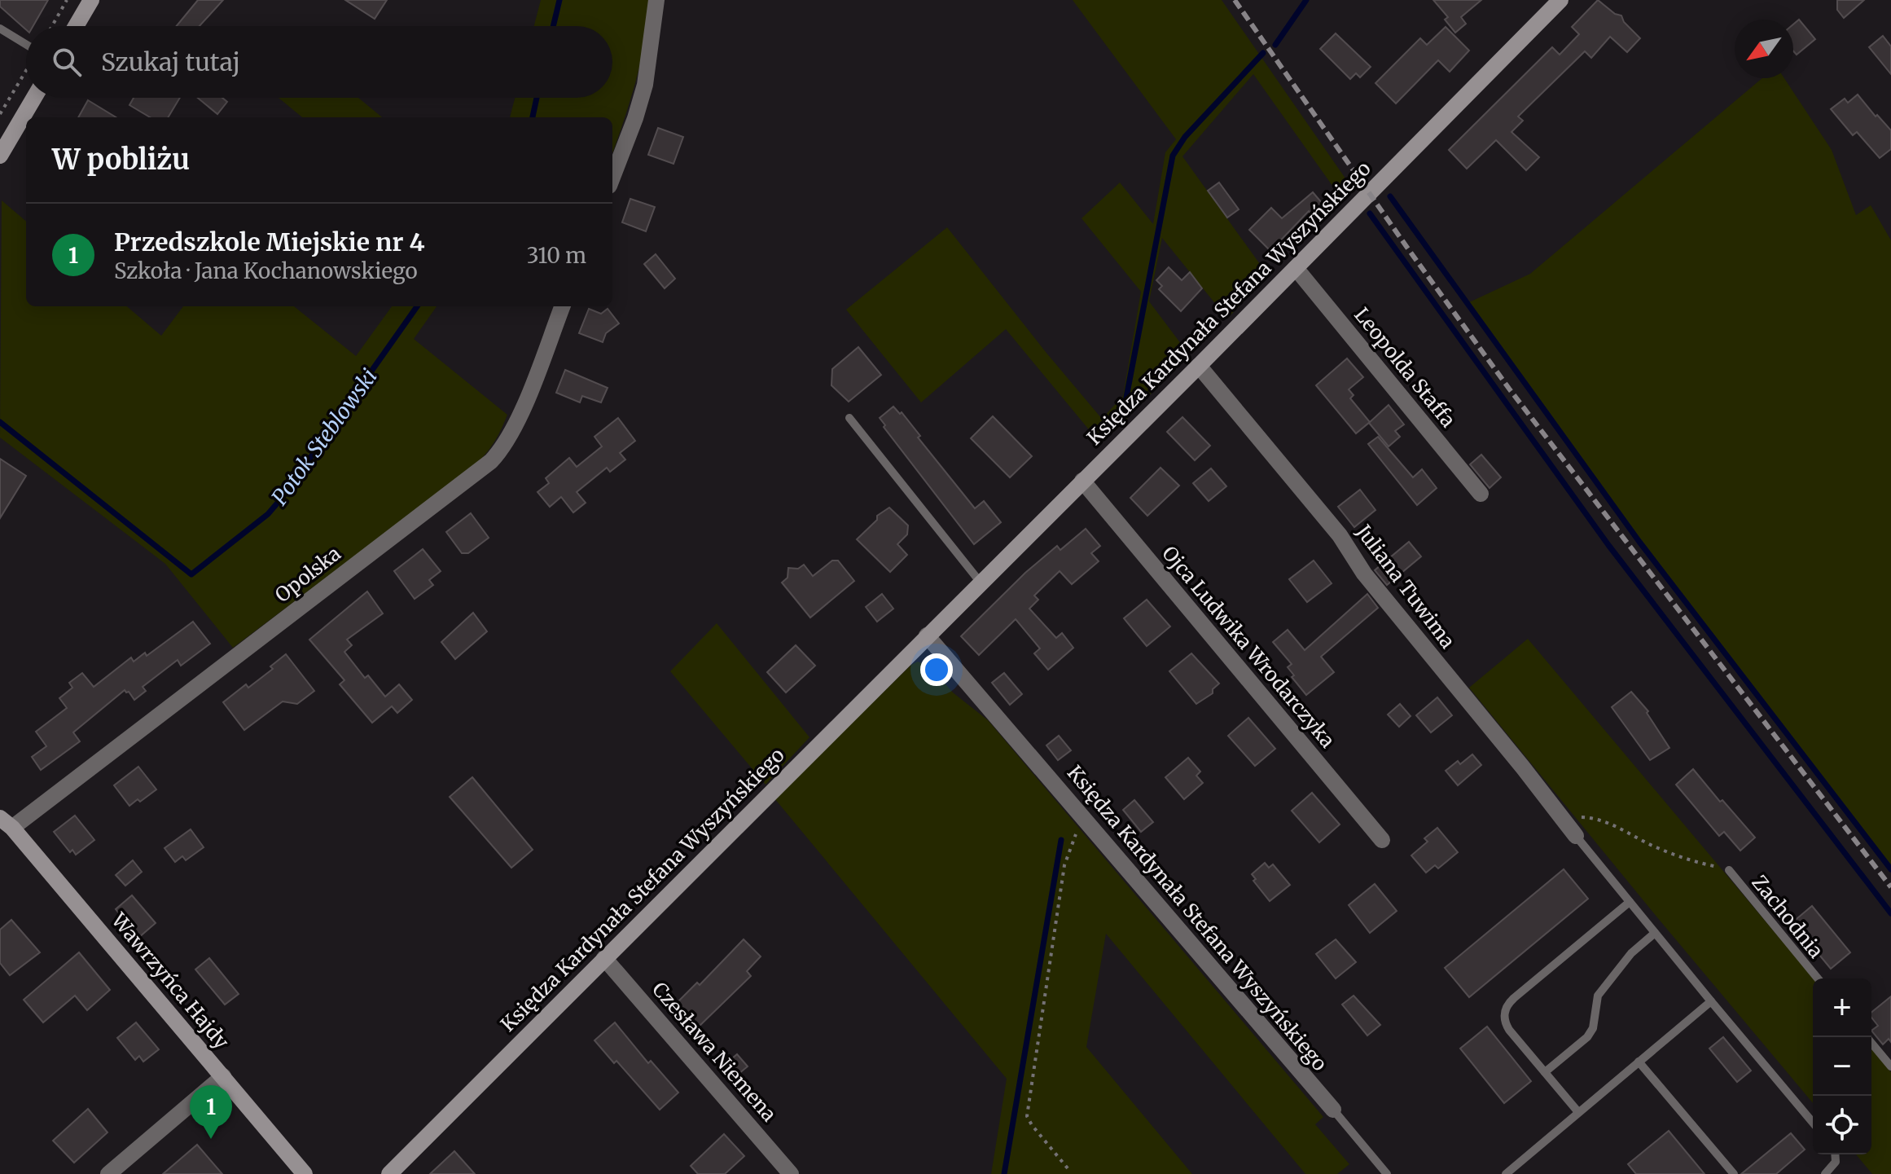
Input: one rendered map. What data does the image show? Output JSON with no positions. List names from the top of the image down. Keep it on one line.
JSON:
{"streets":{"street":["Księdza Kardynała Stefana Wyszyńskiego","Leopolda Staffa","Opolska","Juliana Tuwima","Ojca Ludwika Wrodarczyka","Wawrzyńca Hajdy","Czesława Niemena"],"lane":["Zachodnia"]},"crossings":[["Księdza Kardynała Stefana Wyszyńskiego","Leopolda Staffa"],["Księdza Kardynała Stefana Wyszyńskiego","Juliana Tuwima"],["Księdza Kardynała Stefana Wyszyńskiego","Ojca Ludwika Wrodarczyka"],["Księdza Kardynała Stefana Wyszyńskiego","Czesława Niemena"],["Opolska","Wawrzyńca Hajdy"]],"water":["Potok Steblowski"],"north":"bottom left","page":{"search":"Szukaj tutaj","heading":"W pobliżu","list":[{"mark":"1","name":"Przedszkole Miejskie nr 4","note":"Szkoła · Jana Kochanowskiego","value":"310 m"}],"map_buttons":["+","−"],"pins":"1"}}
